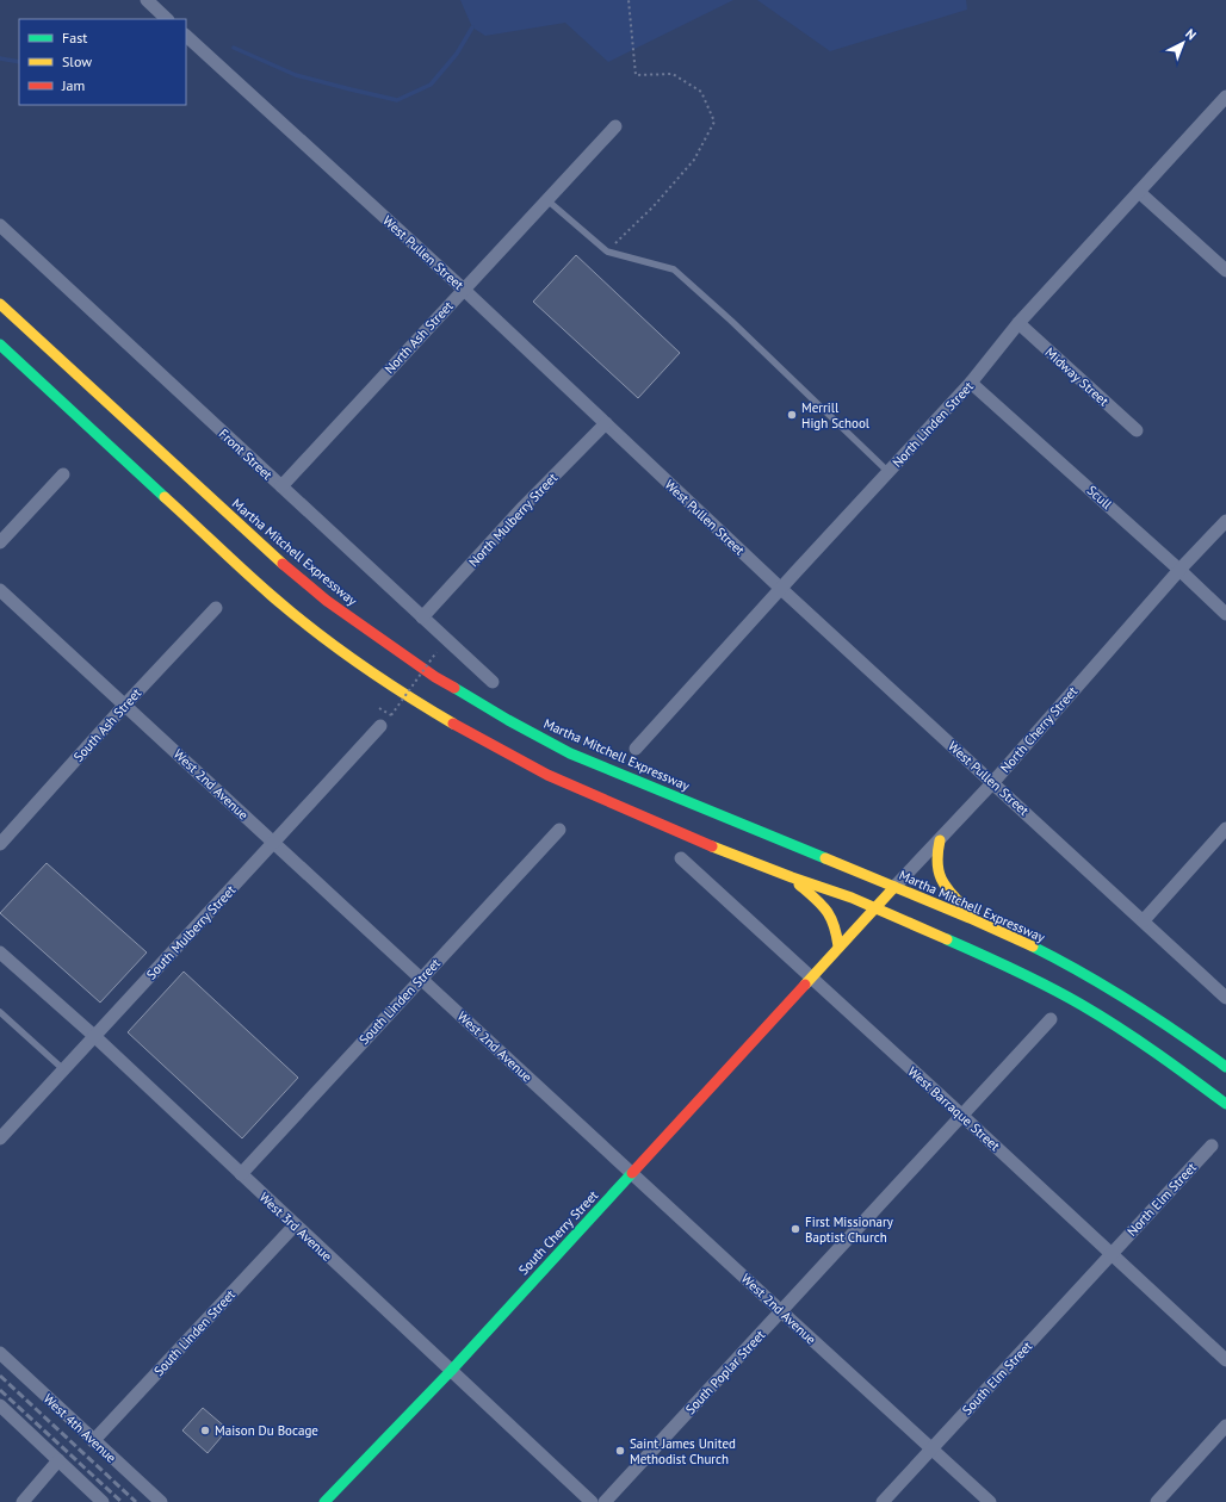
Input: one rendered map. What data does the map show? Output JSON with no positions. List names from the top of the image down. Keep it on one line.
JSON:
{"streets":{"main road":["Martha Mitchell Expressway","North Cherry Street","South Cherry Street"],"street":["West Pullen Street","North Ash Street","Midway Street","North Linden Street","Front Street","Scull","North Mulberry Street","South Ash Street","West 2nd Avenue","South Mulberry Street","South Linden Street","West Barraque Street","North Elm Street","West 3rd Avenue","South Poplar Street","South Elm Street","West 4th Avenue"]},"crossings":[["West Pullen Street","North Ash Street"],["West Pullen Street","North Linden Street"],["West Pullen Street","North Mulberry Street"],["West Pullen Street","North Cherry Street"],["North Ash Street","Front Street"],["Midway Street","North Linden Street"],["North Linden Street","Scull"],["Front Street","North Mulberry Street"],["Scull","North Cherry Street"],["Martha Mitchell Expressway","North Cherry Street"],["South Ash Street","West 2nd Avenue"],["North Cherry Street","West Barraque Street"],["North Cherry Street","South Cherry Street"],["West 2nd Avenue","South Mulberry Street"],["West 2nd Avenue","South Linden Street"],["West 2nd Avenue","South Cherry Street"],["West 2nd Avenue","South Poplar Street"],["West 2nd Avenue","South Elm Street"],["South Mulberry Street","West 3rd Avenue"],["South Linden Street","West 3rd Avenue"],["South Linden Street","West 4th Avenue"],["West Barraque Street","North Elm Street"],["West Barraque Street","South Cherry Street"],["West Barraque Street","South Poplar Street"],["West Barraque Street","South Elm Street"],["North Elm Street","South Elm Street"],["West 3rd Avenue","South Cherry Street"]],"places":["Merrill High School","First Missionary Baptist Church","Maison Du Bocage","Saint James United Methodist Church"],"legend":["Fast","Slow","Jam"],"north":"top right"}
